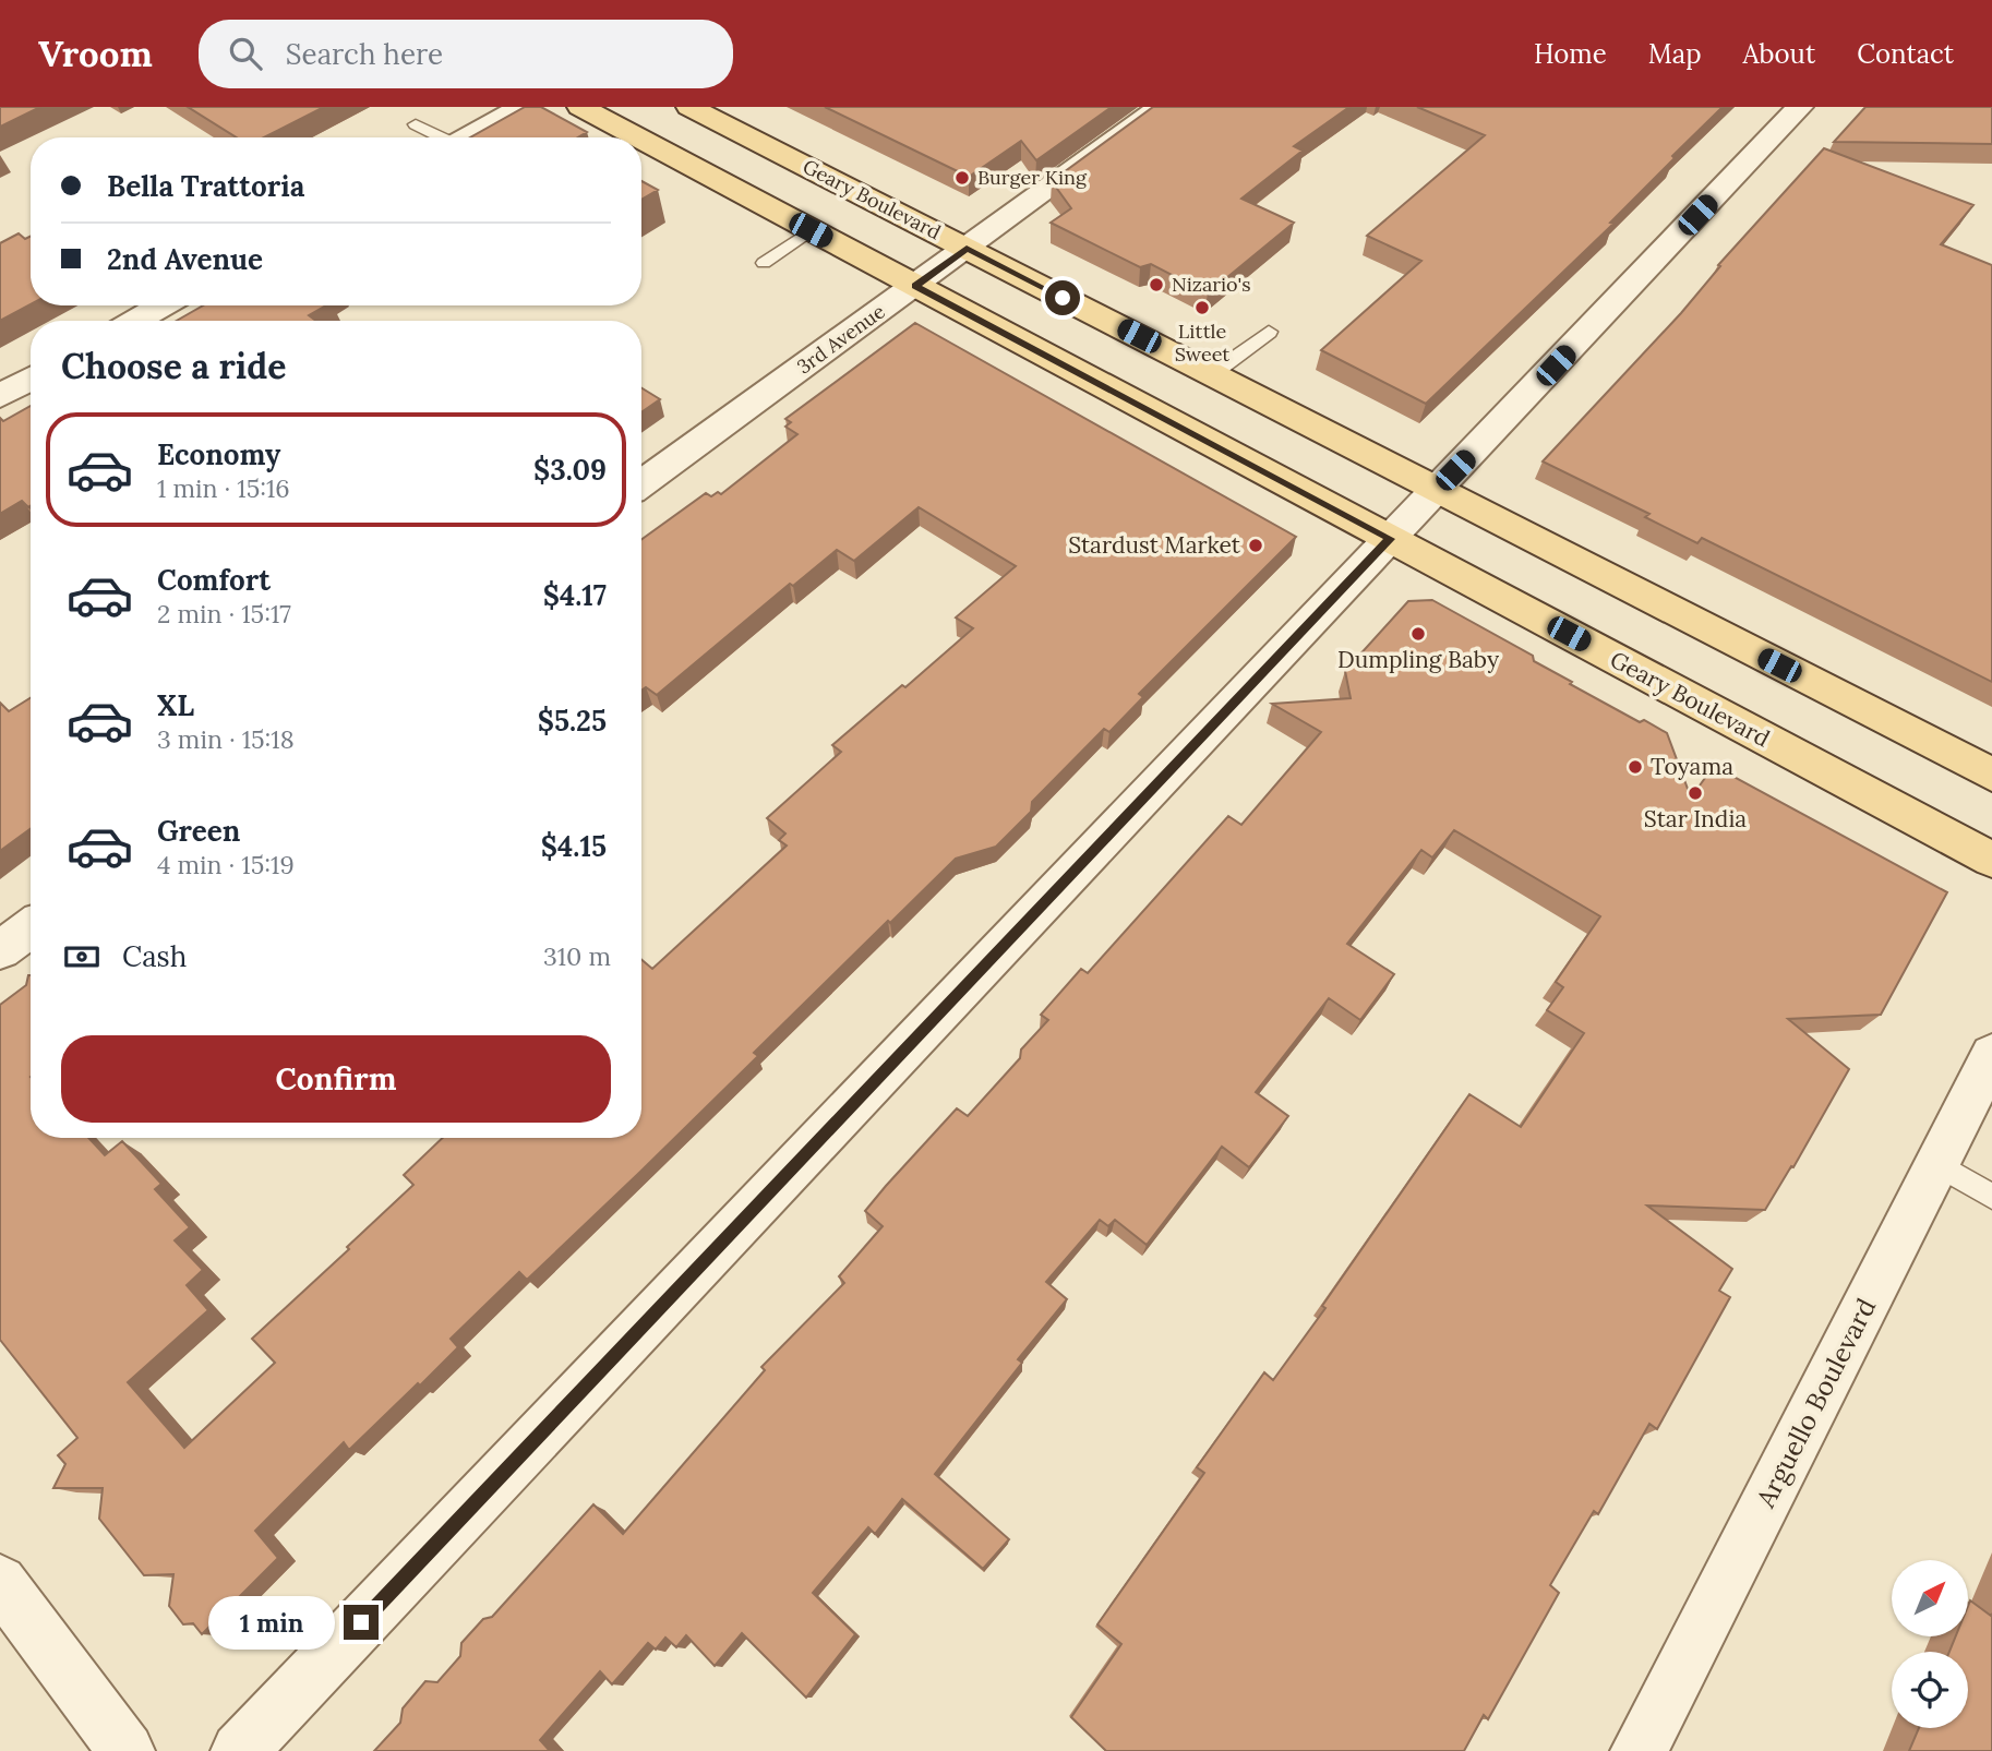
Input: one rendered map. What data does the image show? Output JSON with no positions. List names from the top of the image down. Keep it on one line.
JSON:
{"streets":{"main road":["Geary Boulevard"],"street":["3rd Avenue","Arguello Boulevard"]},"crossings":[["Geary Boulevard","3rd Avenue"]],"places":["Burger King","Nizario's","Little Sweet","Stardust Market","Dumpling Baby","Toyama","Star India"],"north":"top right","page":{"header":"Vroom","search":"Search here","nav":["Home","Map","About","Contact"],"banner":["Bella Trattoria","2nd Avenue"],"heading":"Choose a ride","list":[{"name":"Economy","note":"1 min · 15:16","value":"$3.09"},{"name":"Comfort","note":"2 min · 15:17","value":"$4.17"},{"name":"XL","note":"3 min · 15:18","value":"$5.25"},{"name":"Green","note":"4 min · 15:19","value":"$4.15"}],"pay":["Cash","310 m"],"buttons":"Confirm","bubble":"1 min"}}
